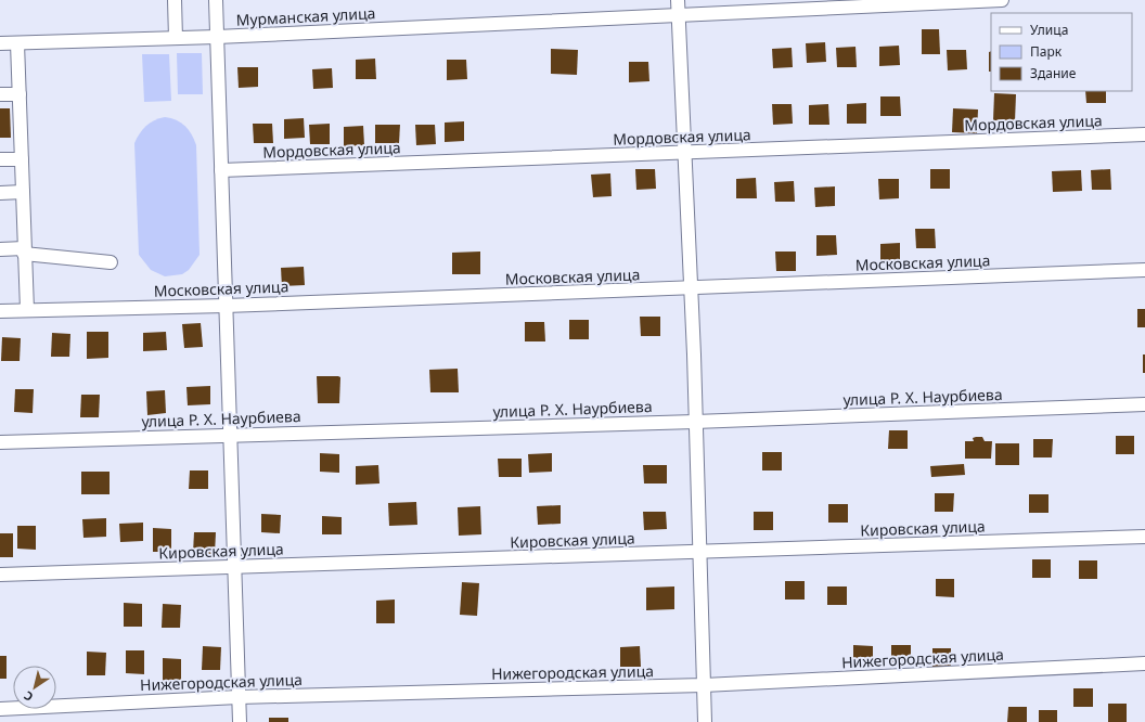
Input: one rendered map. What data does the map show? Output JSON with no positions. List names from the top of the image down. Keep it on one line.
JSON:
{"streets":{"street":["Мурманская улица","Мордовская улица","Московская улица","улица Р. Х. Наурбиева","Кировская улица","Нижегородская улица"]},"legend":["Улица","Парк","Здание"],"north":"bottom left"}
